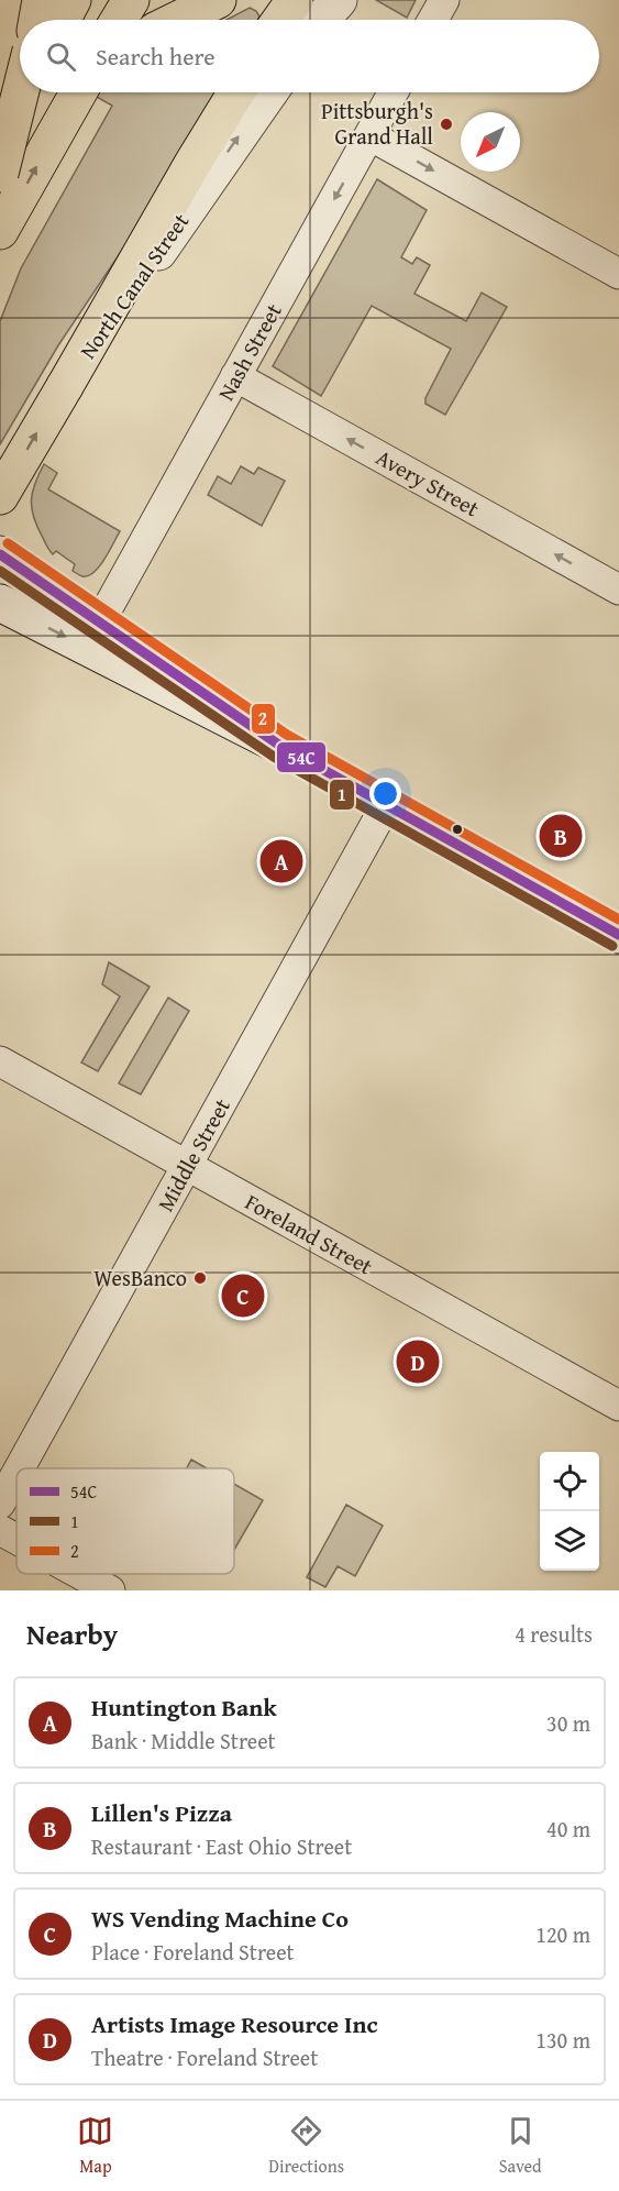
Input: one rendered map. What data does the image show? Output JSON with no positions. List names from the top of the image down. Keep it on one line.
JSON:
{"streets":{"main road":["North Canal Street"],"street":["Nash Street","Avery Street","Middle Street","Foreland Street"]},"crossings":[["Nash Street","Avery Street"],["Middle Street","Foreland Street"]],"one_way":["Nash Street","Avery Street"],"places":["Pittsburgh's Grand Hall","WesBanco"],"lines":["transit line 2","transit line 54C","transit line 1"],"legend":["54C","1","2"],"north":"bottom left","page":{"search":"Search here","pins":["B","A","C","D"],"heading":["Nearby","4 results"],"list":[{"mark":"A","name":"Huntington Bank","note":"Bank · Middle Street","value":"30 m"},{"mark":"B","name":"Lillen's Pizza","note":"Restaurant · East Ohio Street","value":"40 m"},{"mark":"C","name":"WS Vending Machine Co","note":"Place · Foreland Street","value":"120 m"},{"mark":"D","name":"Artists Image Resource Inc","note":"Theatre · Foreland Street","value":"130 m"}],"nav":["Map","Directions","Saved"]}}
